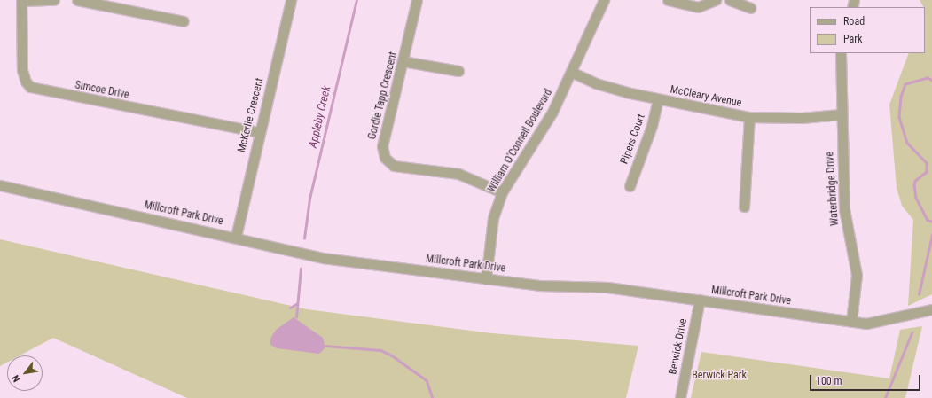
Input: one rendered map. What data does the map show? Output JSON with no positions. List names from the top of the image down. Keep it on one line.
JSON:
{"streets":{"street":["Simcoe Drive","Gordie Tapp Crescent","McCleary Avenue","McKerlie Crescent","Pipers Court","William O'Connell Boulevard","Waterbridge Drive","Millcroft Park Drive","Berwick Drive"]},"crossings":[["Simcoe Drive","McKerlie Crescent"],["Gordie Tapp Crescent","William O'Connell Boulevard"],["McCleary Avenue","Pipers Court"],["McCleary Avenue","William O'Connell Boulevard"],["McCleary Avenue","Waterbridge Drive"],["McKerlie Crescent","Millcroft Park Drive"],["William O'Connell Boulevard","Millcroft Park Drive"],["Waterbridge Drive","Millcroft Park Drive"],["Millcroft Park Drive","Berwick Drive"]],"water":["Appleby Creek"],"parks":["Berwick Park"],"legend":["Road","Park"],"scale_bar":"100 m","north":"bottom left"}
